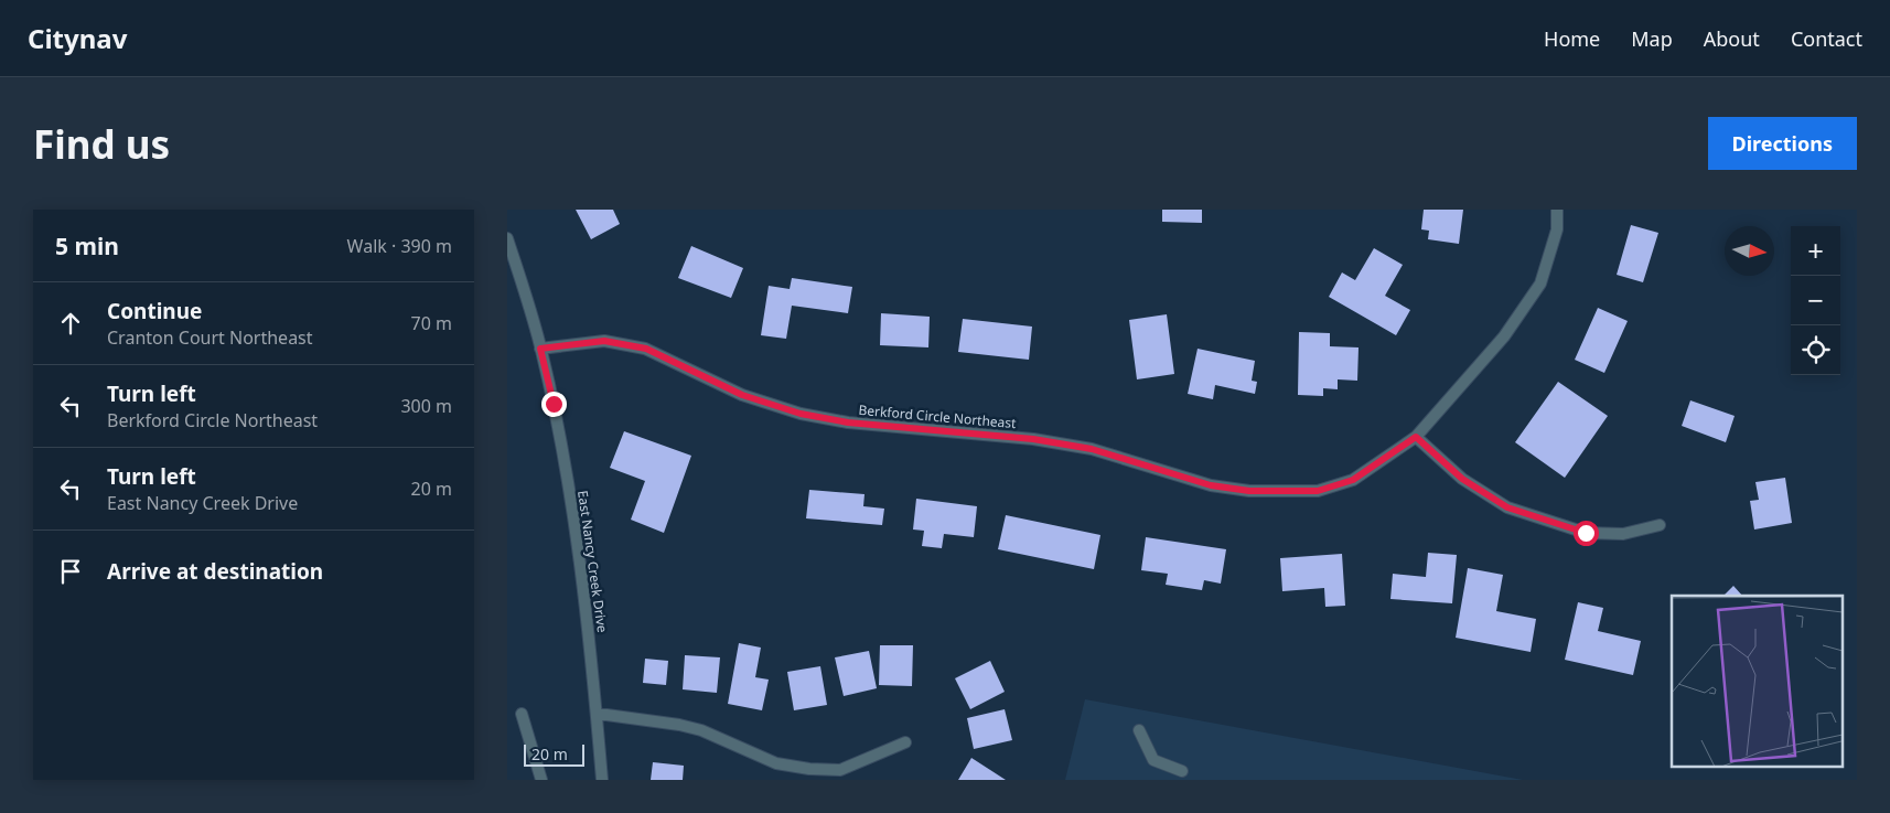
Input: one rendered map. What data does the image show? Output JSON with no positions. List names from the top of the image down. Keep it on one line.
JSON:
{"streets":{"street":["Berkford Circle Northeast","East Nancy Creek Drive"]},"crossings":[["Berkford Circle Northeast","East Nancy Creek Drive"]],"scale_bar":"20 m","north":"right","page":{"header":"Citynav","nav":["Home","Map","About","Contact"],"buttons":"Directions","title":"Find us","heading":["5 min","Walk · 390 m"],"map_buttons":["+","−"],"list":[["Continue","Cranton Court Northeast","70 m"],["Turn left","Berkford Circle Northeast","300 m"],["Turn left","East Nancy Creek Drive","20 m"],"Arrive at destination"],"scale":"20 m"}}
